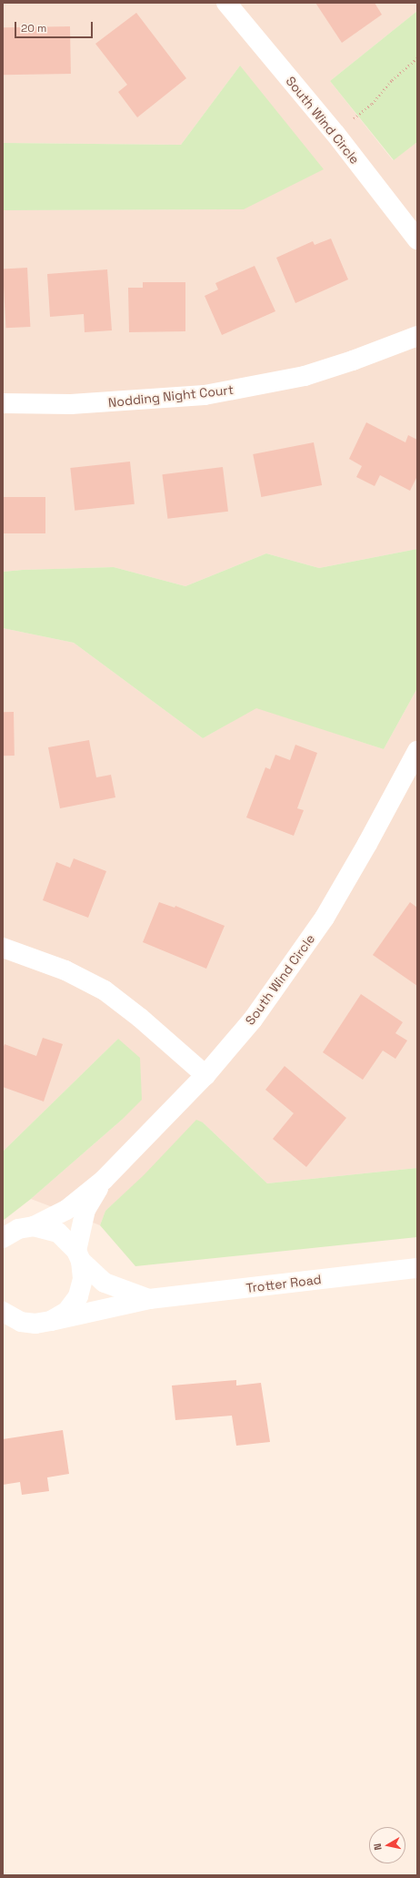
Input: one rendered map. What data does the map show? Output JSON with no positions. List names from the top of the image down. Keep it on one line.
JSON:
{"streets":{"street":["South Wind Circle","Nodding Night Court","Trotter Road"]},"crossings":[["South Wind Circle","Trotter Road"]],"scale_bar":"20 m","north":"left"}
